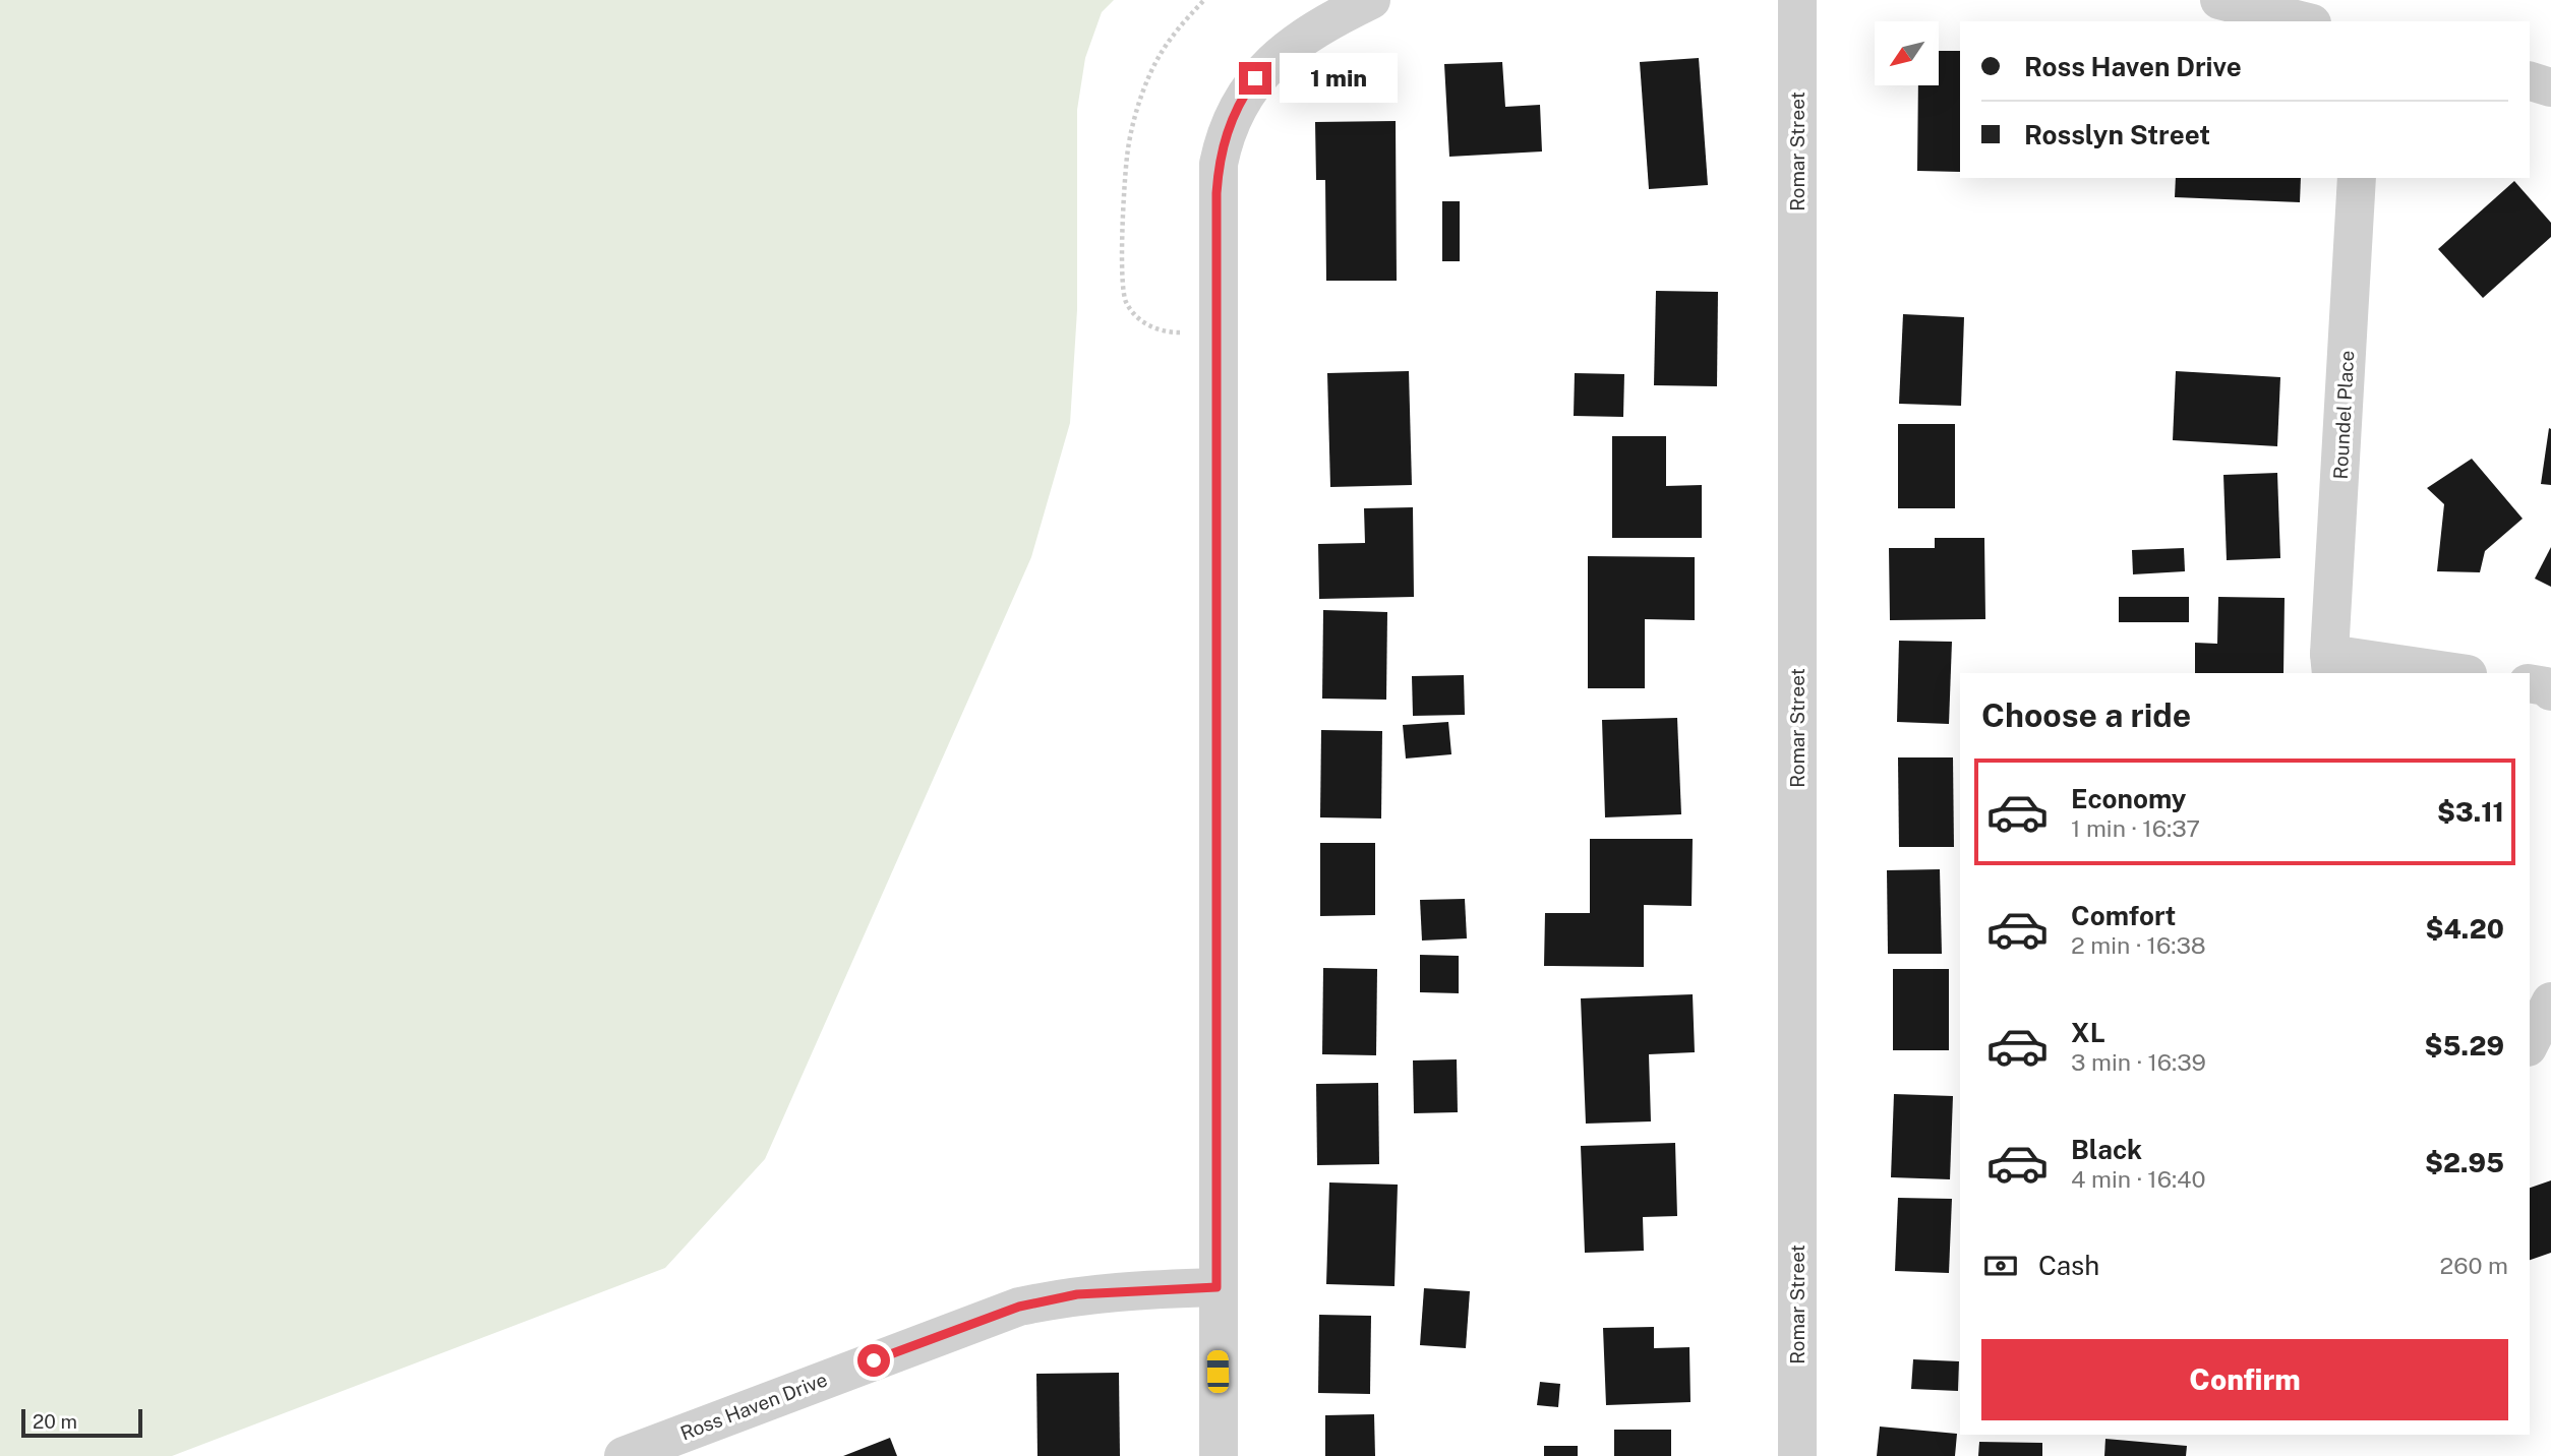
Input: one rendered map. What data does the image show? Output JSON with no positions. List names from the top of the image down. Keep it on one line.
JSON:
{"streets":{"street":["Romar Street","Roundel Place","Ross Haven Drive"]},"scale_bar":"20 m","north":"bottom left","page":{"banner":["Ross Haven Drive","Rosslyn Street"],"bubble":"1 min","heading":"Choose a ride","list":[{"name":"Economy","note":"1 min · 16:37","value":"$3.11"},{"name":"Comfort","note":"2 min · 16:38","value":"$4.20"},{"name":"XL","note":"3 min · 16:39","value":"$5.29"},{"name":"Black","note":"4 min · 16:40","value":"$2.95"}],"pay":["Cash","260 m"],"buttons":"Confirm","scale":"20 m"}}
